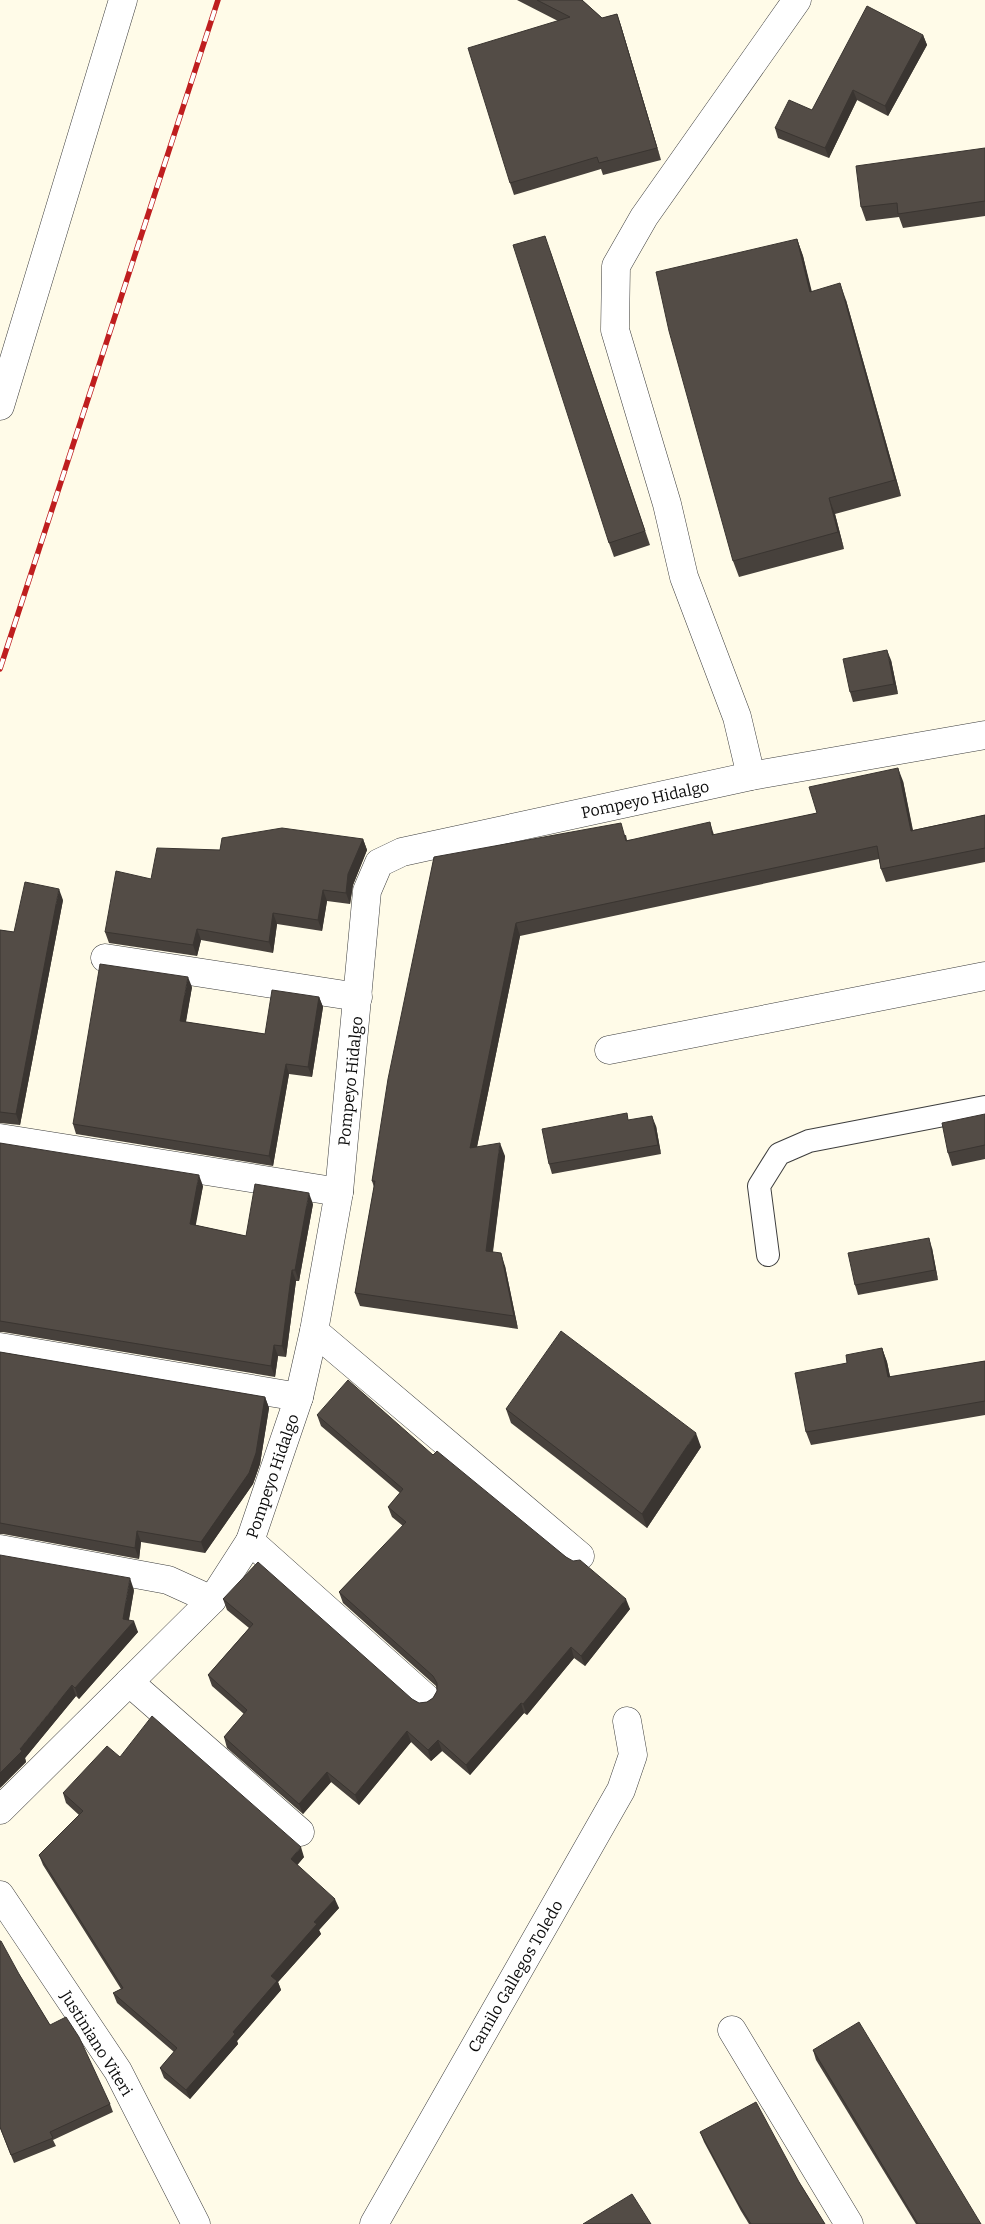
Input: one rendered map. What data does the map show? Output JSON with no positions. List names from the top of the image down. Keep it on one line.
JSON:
{"streets":{"street":["Pompeyo Hidalgo","Camilo Gallegos Toledo","Justiniano Viteri"]}}
